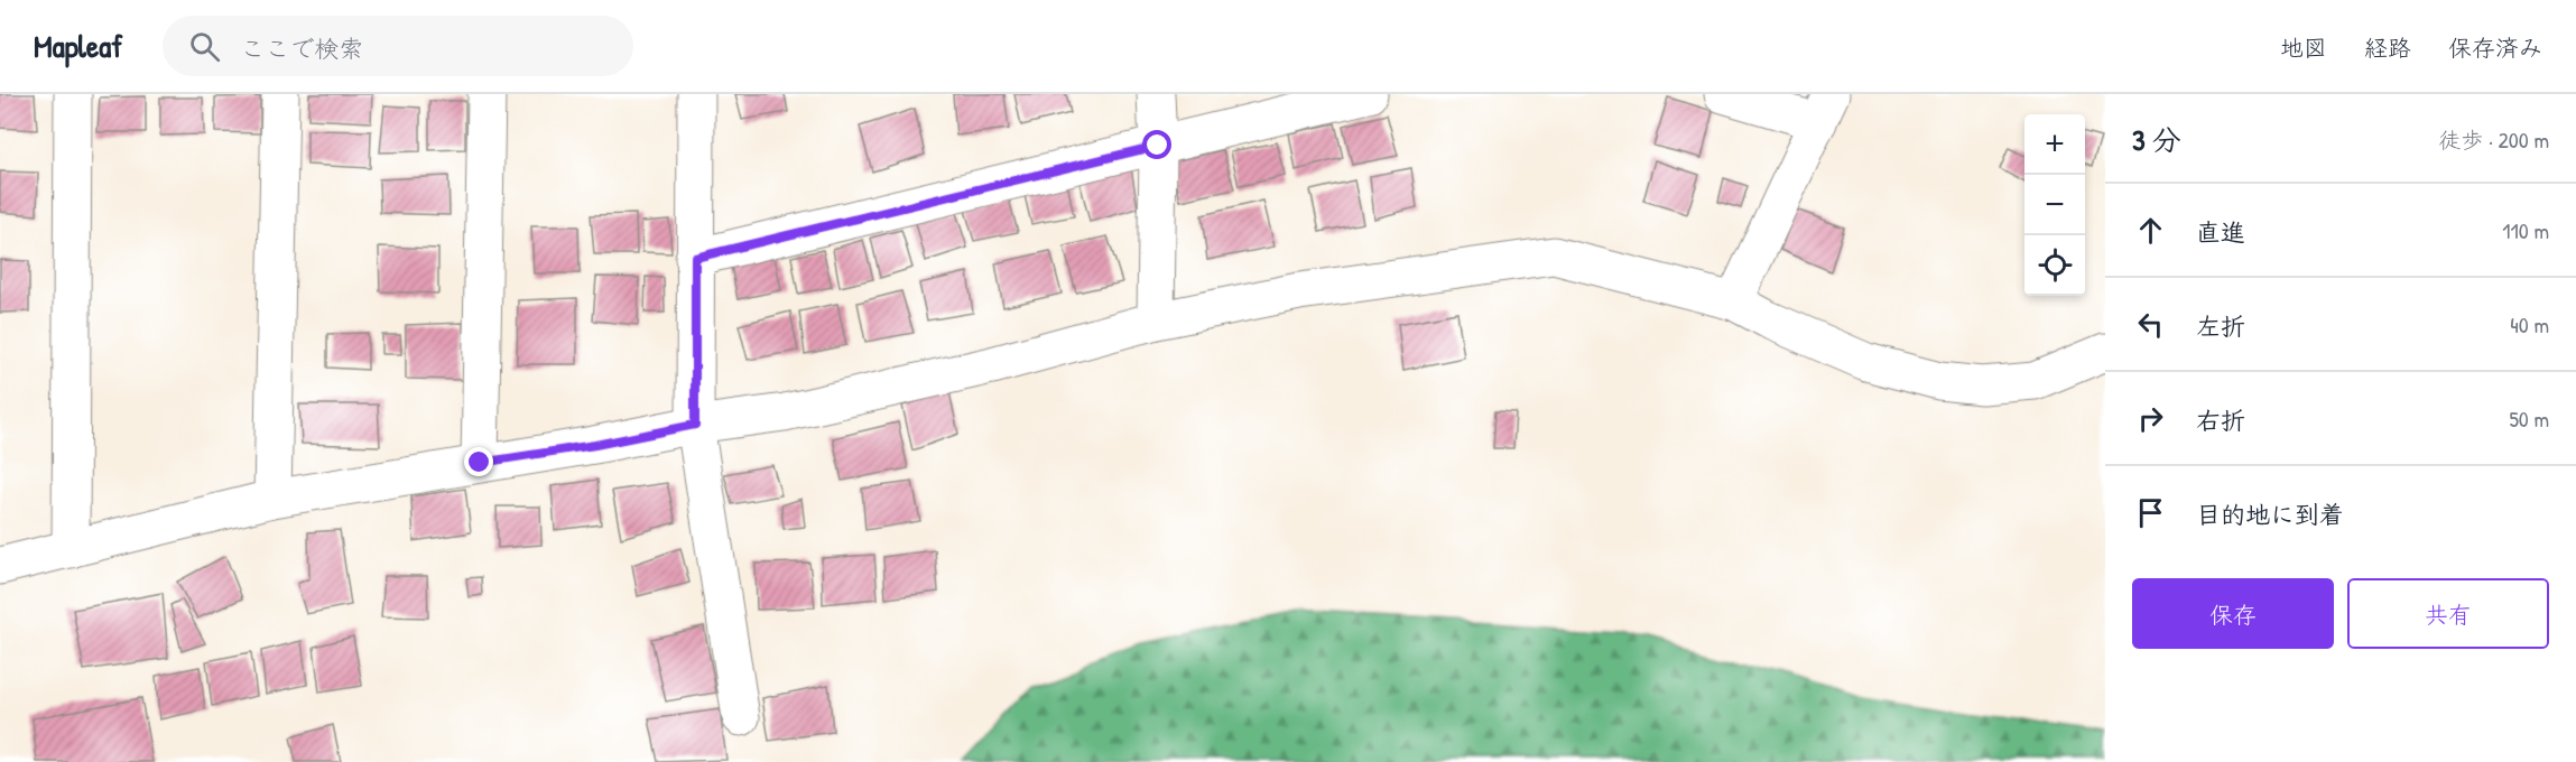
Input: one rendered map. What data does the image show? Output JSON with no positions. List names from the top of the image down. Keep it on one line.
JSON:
{"page":{"header":"Mapleaf","search":"ここで検索","nav":["地図","経路","保存済み"],"heading":["3 分","徒歩 · 200 m"],"map_buttons":["+","−"],"list":[["直進","110 m"],["左折","40 m"],["右折","50 m"],"目的地に到着"],"buttons":["保存","共有"]}}
